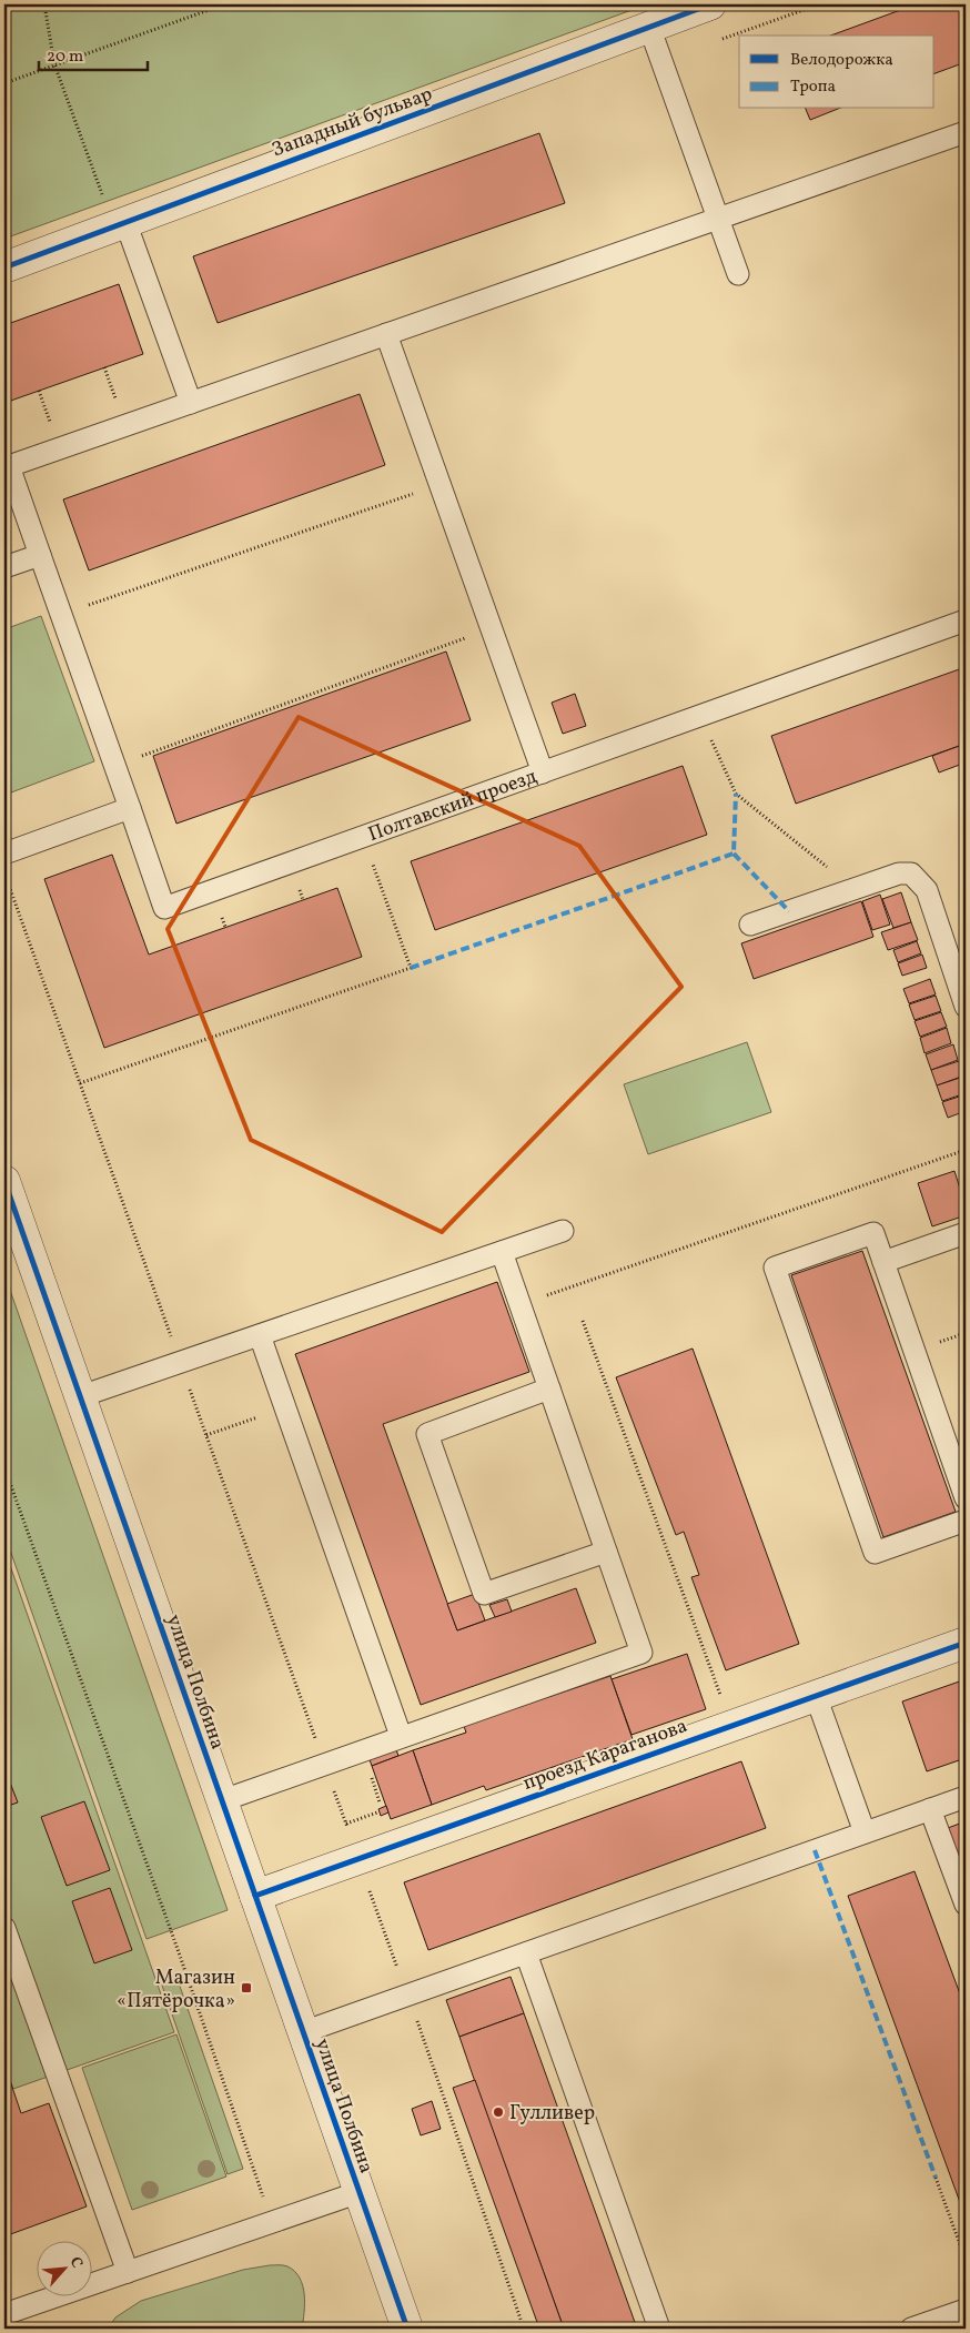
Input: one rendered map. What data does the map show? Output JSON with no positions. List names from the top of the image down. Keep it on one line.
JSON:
{"streets":{"street":["Западный бульвар","улица Полбина","проезд Караганова"],"lane":["Полтавский проезд"]},"crossings":[["улица Полбина","проезд Караганова"]],"places":{"transit":["Магазин «Пятёрочка»"],"other":["Гулливер"]},"legend":["Велодорожка","Тропа"],"scale_bar":"20 m","north":"top right"}
